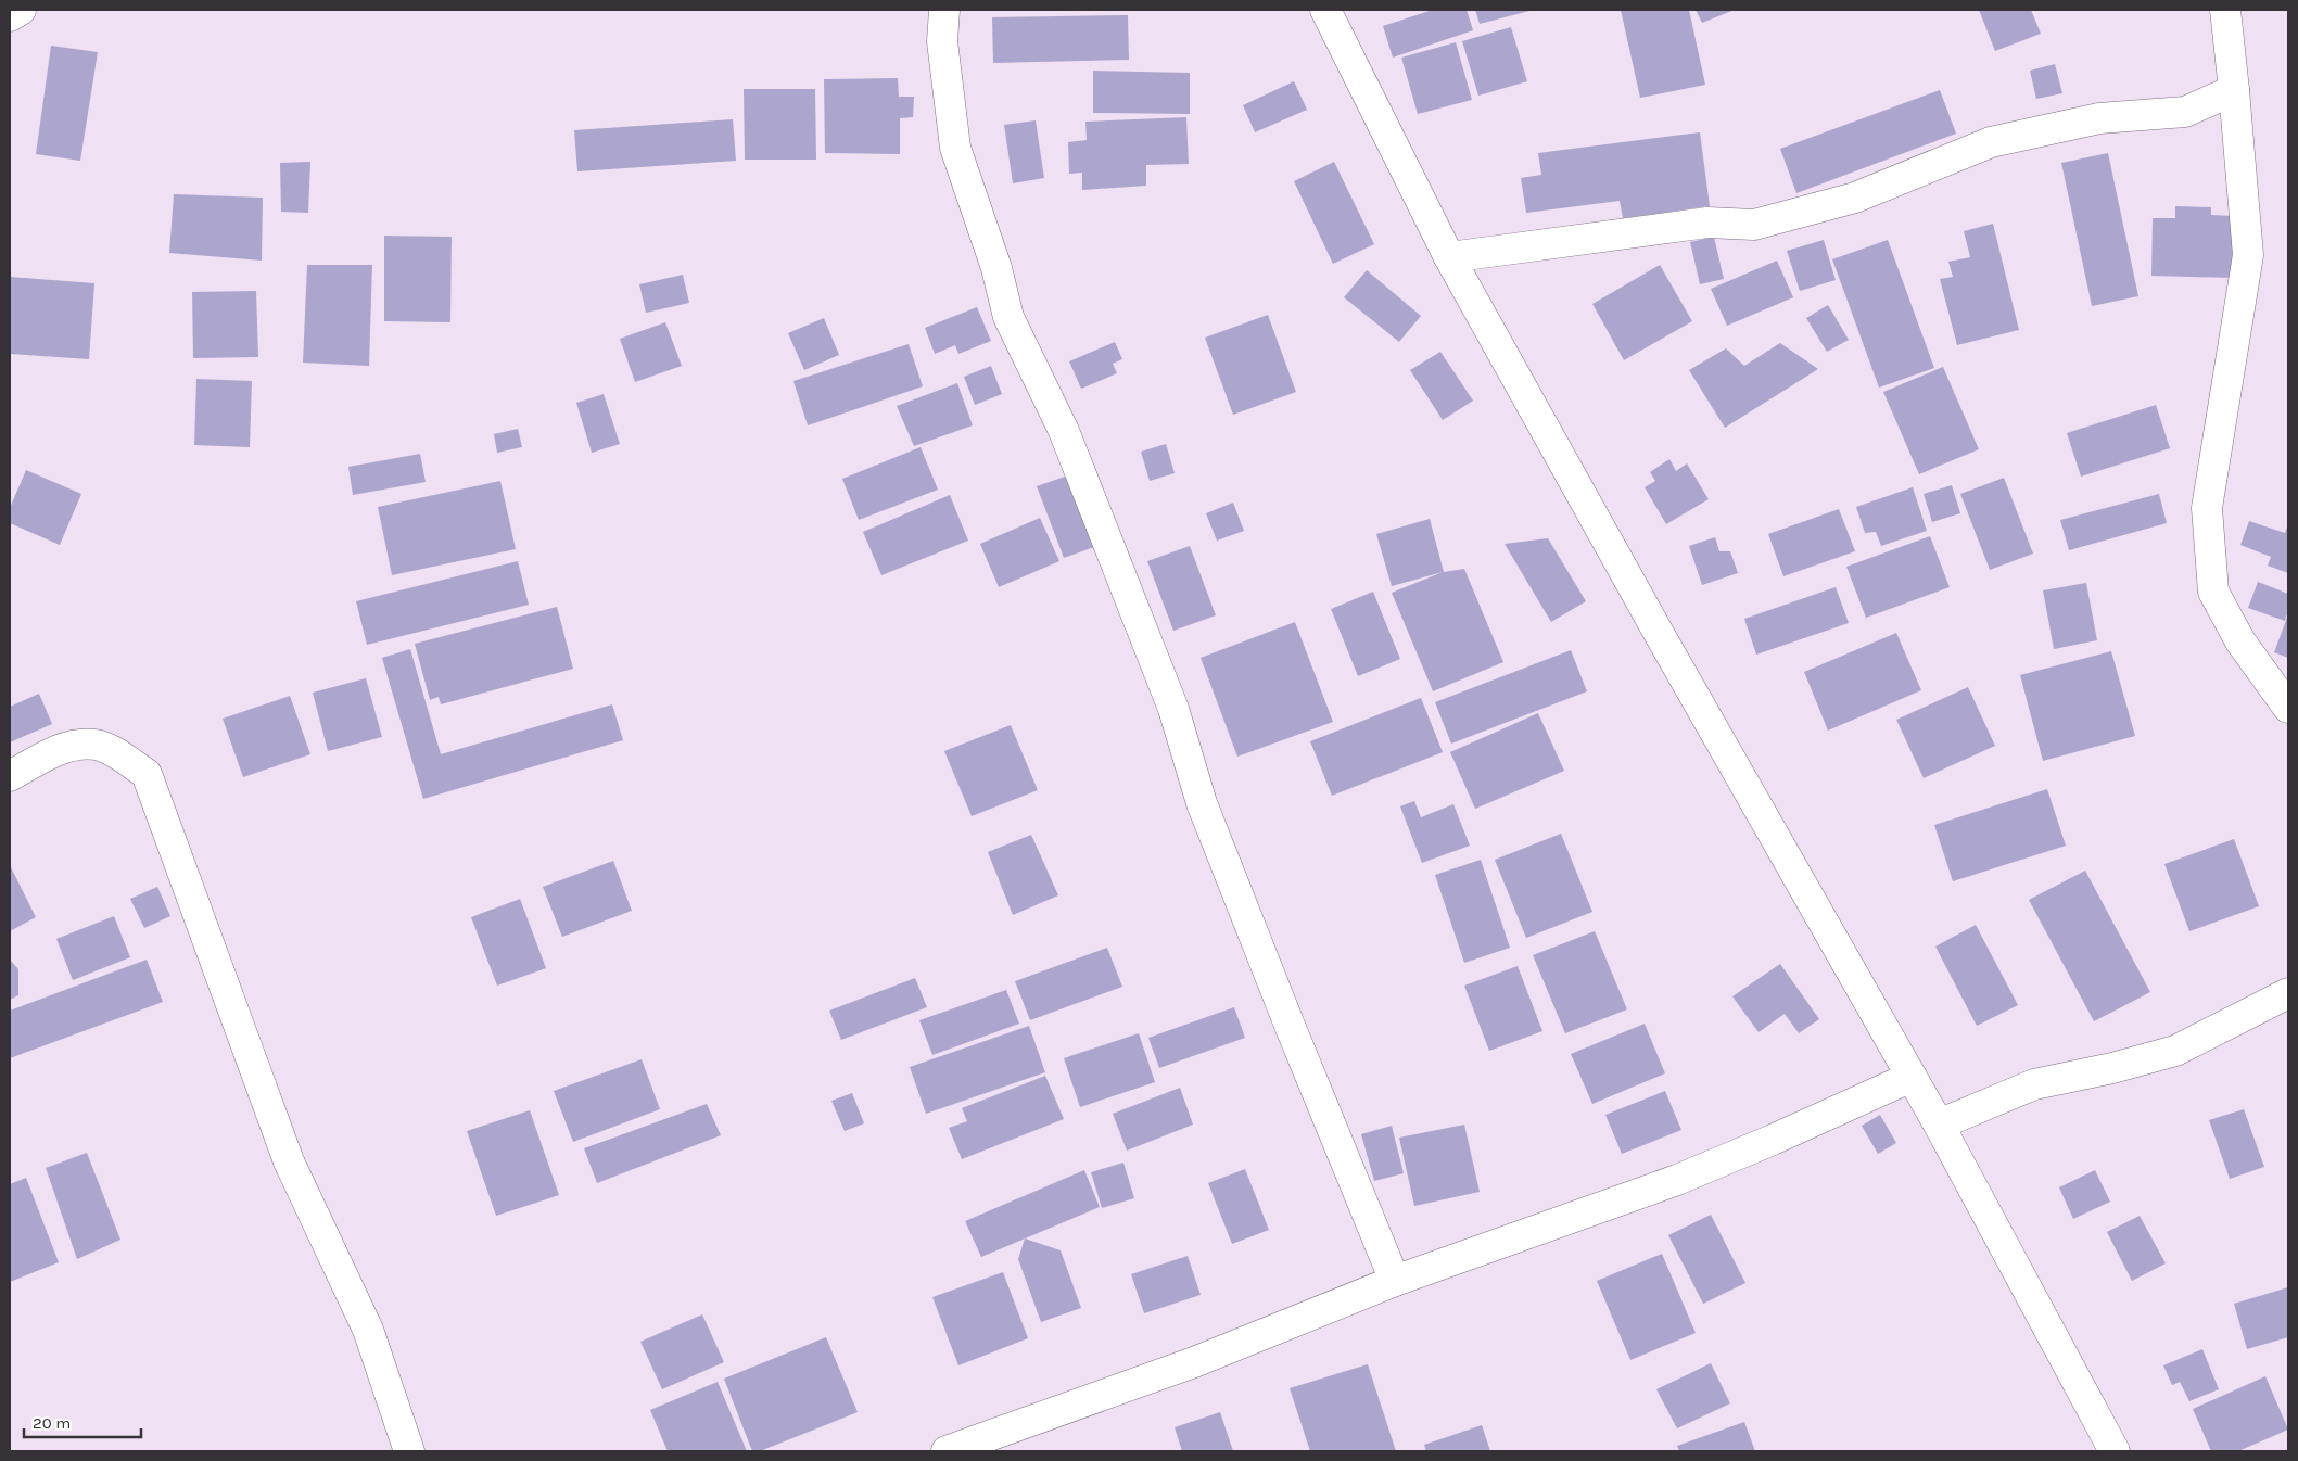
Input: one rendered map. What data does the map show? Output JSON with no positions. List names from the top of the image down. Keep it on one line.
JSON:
{"scale_bar":"20 m"}
